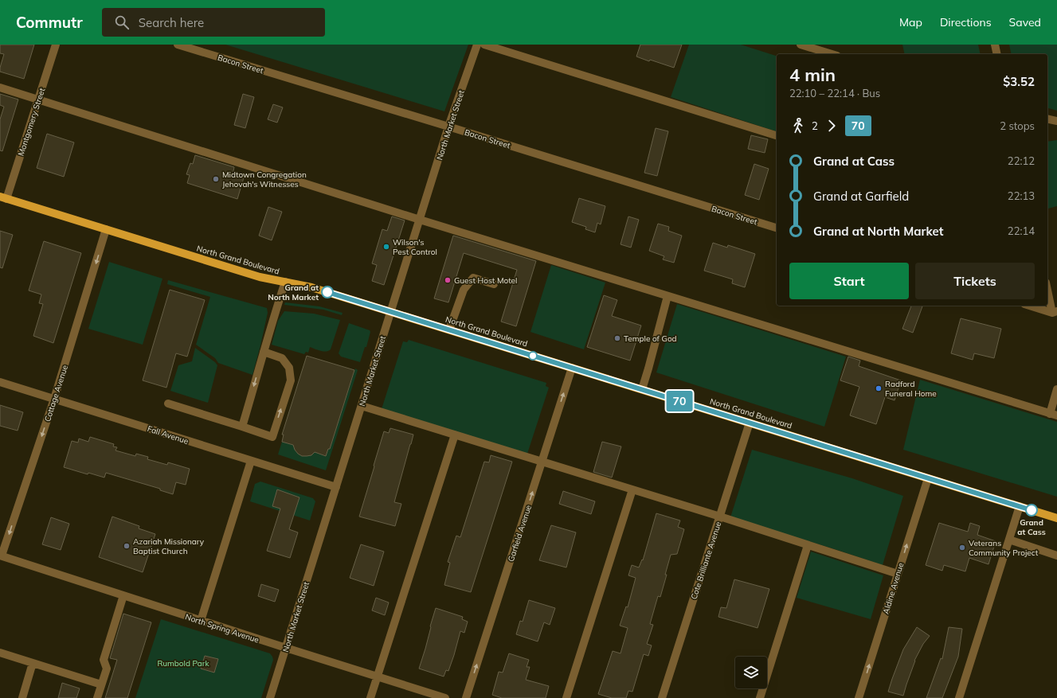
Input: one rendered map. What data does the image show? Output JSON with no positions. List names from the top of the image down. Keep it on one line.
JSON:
{"streets":{"main road":["North Grand Boulevard"],"street":["Bacon Street","Montgomery Street","North Market Street","Cottage Avenue","Fall Avenue","Garfield Avenue","Cote Brilliante Avenue","Aldine Avenue","North Spring Avenue"]},"crossings":[["Bacon Street","North Market Street"],["Montgomery Street","North Grand Boulevard"],["North Market Street","North Grand Boulevard"],["North Market Street","Fall Avenue"],["North Market Street","North Spring Avenue"],["North Grand Boulevard","Cottage Avenue"],["North Grand Boulevard","Garfield Avenue"],["North Grand Boulevard","Cote Brilliante Avenue"],["North Grand Boulevard","Aldine Avenue"],["Cottage Avenue","Fall Avenue"],["Cottage Avenue","North Spring Avenue"]],"one_way":["Cottage Avenue","Garfield Avenue","Aldine Avenue"],"parks":["Rumbold Park"],"places":["Midtown Congregation Jehovah's Witnesses","Wilson's Pest Control","Guest Host Motel","Grand at North Market","Temple of God","Radford Funeral Home","Grand at Cass","Azariah Missionary Baptist Church","Veterans Community Project"],"lines":["bus line 70"],"page":{"header":"Commutr","search":"Search here","nav":["Map","Directions","Saved"],"on_map":"70","heading":["4 min","22:10 – 22:14 · Bus","$3.52"],"legs":["2","70","2 stops"],"list":[{"name":"Grand at Cass","value":"22:12"},{"name":"Grand at Garfield","value":"22:13"},{"name":"Grand at North Market","value":"22:14"}],"buttons":["Start","Tickets"]}}
